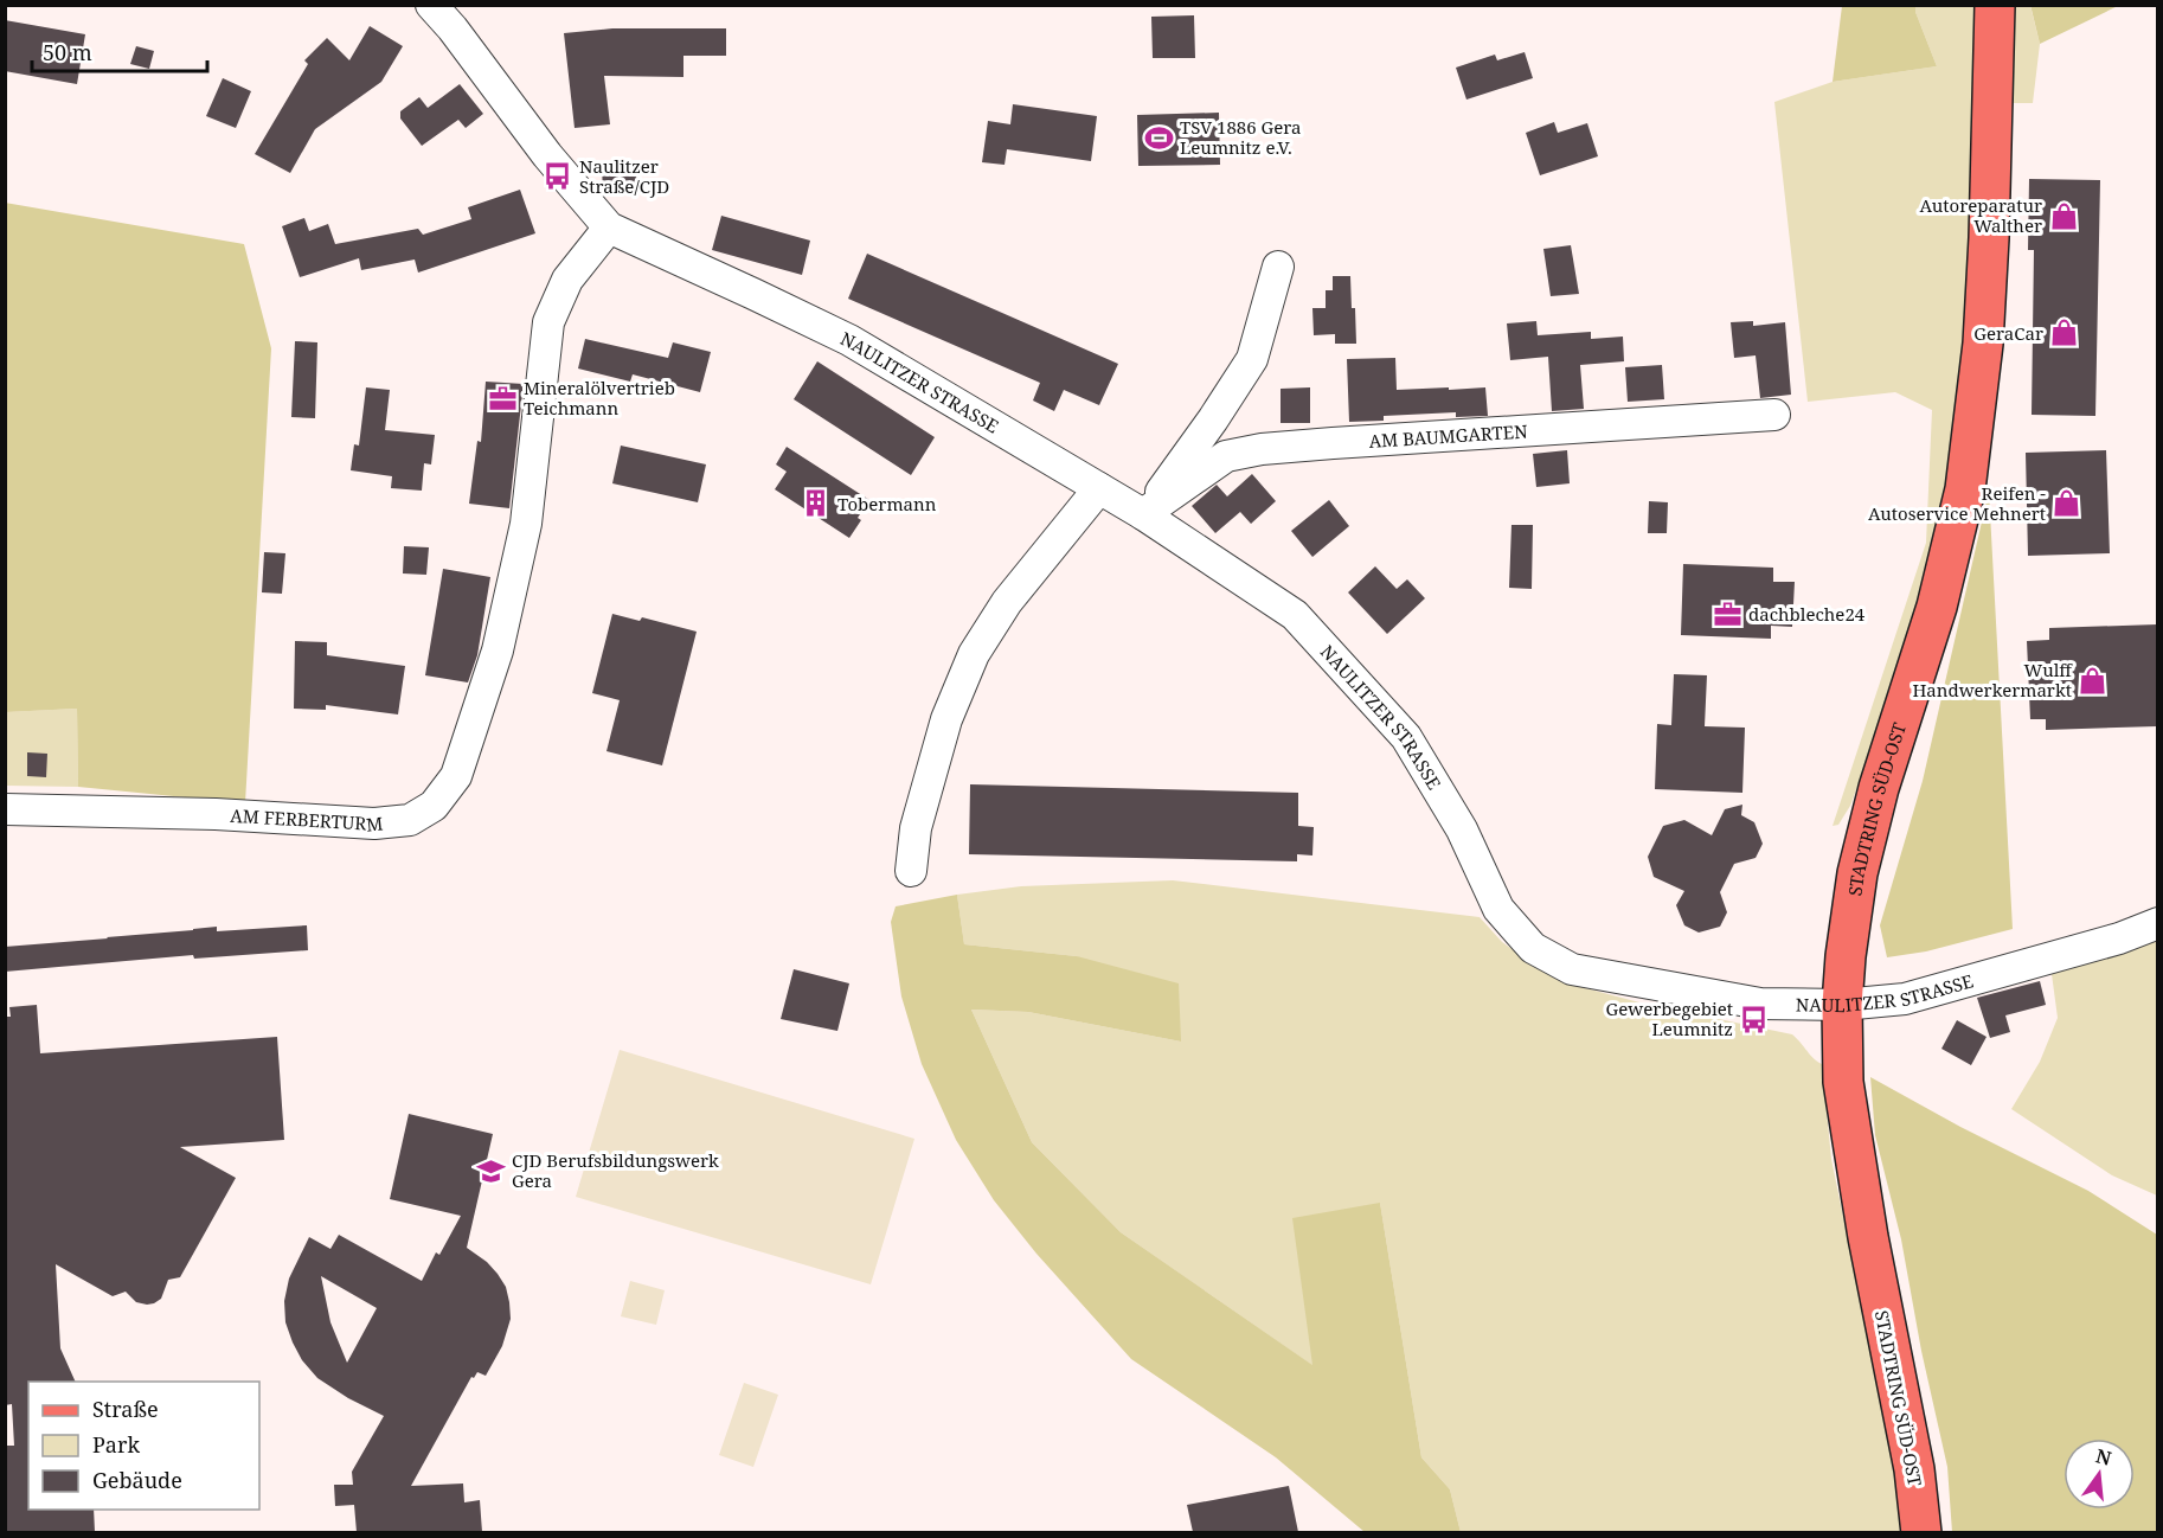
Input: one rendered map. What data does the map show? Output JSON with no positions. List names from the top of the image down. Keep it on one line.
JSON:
{"streets":{"main road":["STADTRING SÜD-OST"],"street":["NAULITZER STRASSE","AM BAUMGARTEN","AM FERBERTURM"]},"crossings":[["NAULITZER STRASSE","AM BAUMGARTEN"],["NAULITZER STRASSE","STADTRING SÜD-OST"],["NAULITZER STRASSE","AM FERBERTURM"]],"places":{"sports":["TSV 1886 Gera Leumnitz e.V."],"bus stop":["Naulitzer Straße/CJD","Gewerbegebiet Leumnitz"],"shop":["Autoreparatur Walther","GeraCar","Reifen - Autoservice Mehnert","Wulff Handwerkermarkt"],"office":["Mineralölvertrieb Teichmann","dachbleche24"],"building":["Tobermann"],"school or university":["CJD Berufsbildungswerk Gera"]},"legend":["Straße","Park","Gebäude"],"scale_bar":"50 m","north":"top"}
